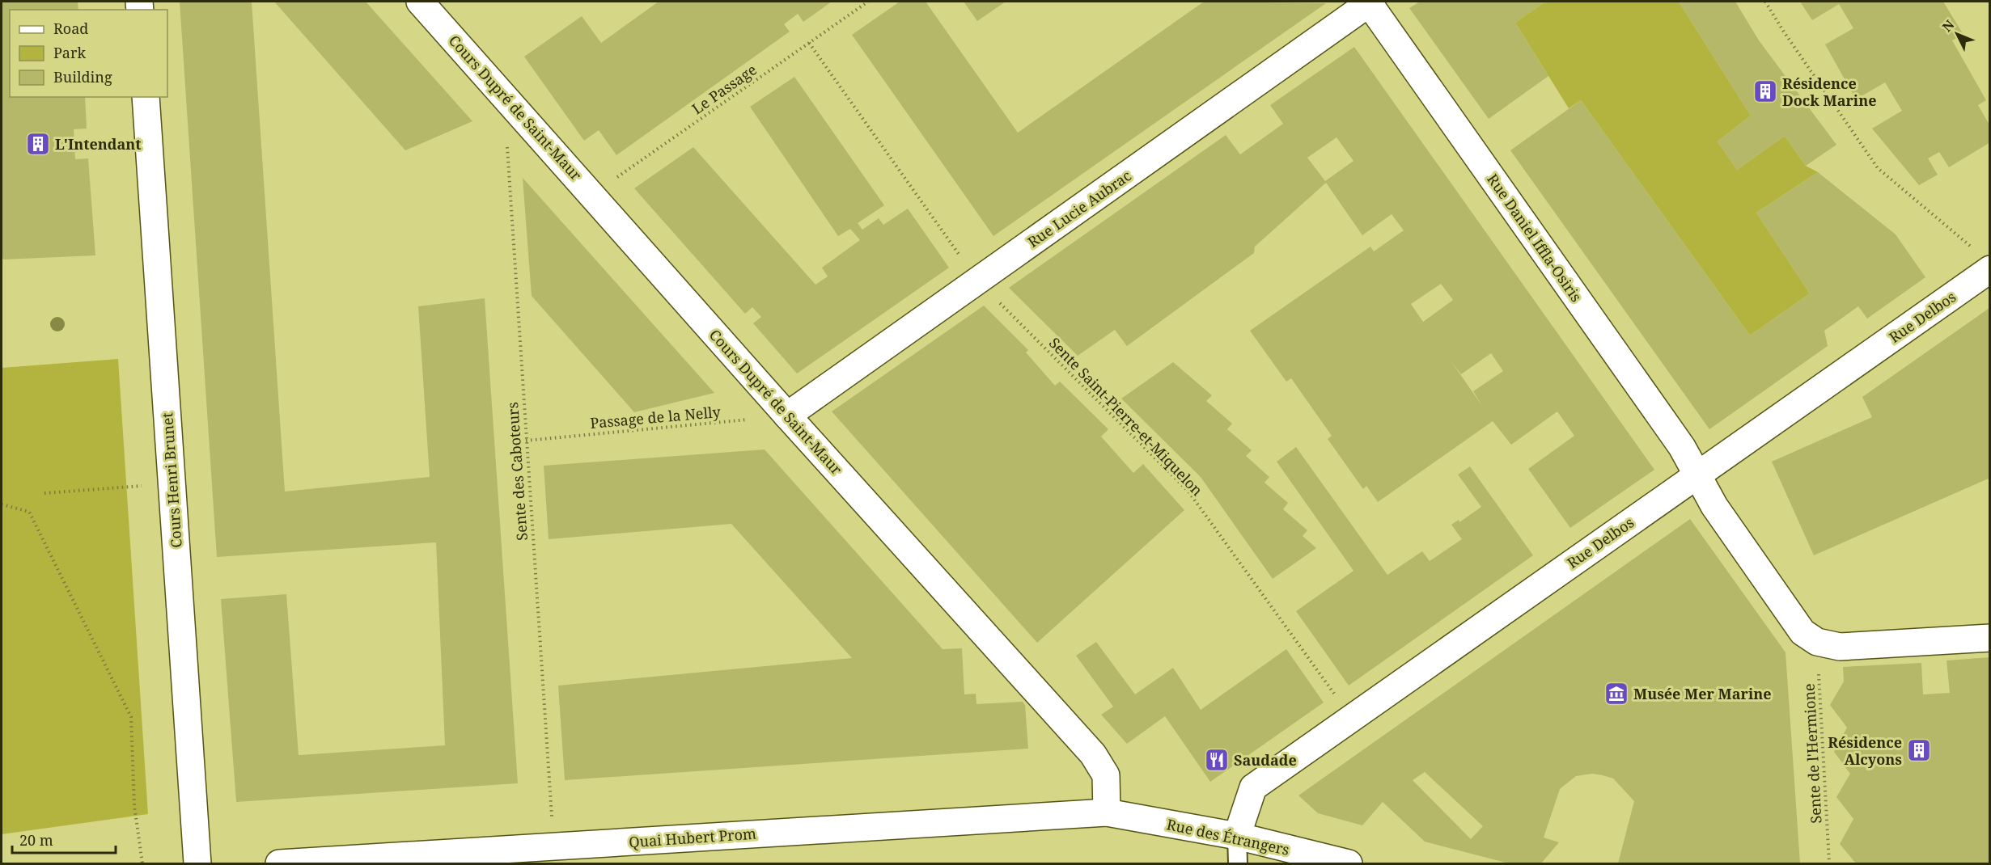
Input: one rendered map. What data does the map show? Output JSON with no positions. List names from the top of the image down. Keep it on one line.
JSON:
{"streets":{"street":["Cours Dupré de Saint-Maur","Rue Lucie Aubrac","Rue Daniel Iffla-Osiris","Rue Delbos","Cours Henri Brunet","Rue des Étrangers","Quai Hubert Prom"],"path":["Le Passage","Sente Saint-Pierre-et-Miquelon","Passage de la Nelly","Sente des Caboteurs","Sente de l'Hermione"]},"crossings":[["Le Passage","Cours Dupré de Saint-Maur"],["Le Passage","Sente Saint-Pierre-et-Miquelon"],["Cours Dupré de Saint-Maur","Rue Lucie Aubrac"],["Cours Dupré de Saint-Maur","Passage de la Nelly"],["Cours Dupré de Saint-Maur","Rue des Étrangers"],["Cours Dupré de Saint-Maur","Quai Hubert Prom"],["Rue Lucie Aubrac","Rue Daniel Iffla-Osiris"],["Rue Lucie Aubrac","Sente Saint-Pierre-et-Miquelon"],["Rue Lucie Aubrac","Passage de la Nelly"],["Rue Daniel Iffla-Osiris","Rue Delbos"],["Rue Daniel Iffla-Osiris","Sente de l'Hermione"],["Rue Delbos","Sente Saint-Pierre-et-Miquelon"],["Rue Delbos","Rue des Étrangers"],["Passage de la Nelly","Sente des Caboteurs"],["Sente des Caboteurs","Quai Hubert Prom"],["Rue des Étrangers","Quai Hubert Prom"]],"places":{"building":["Résidence Dock Marine","L'Intendant","Résidence Alcyons"],"museum":["Musée Mer Marine"],"restaurant":["Saudade"]},"legend":["Road","Park","Building"],"scale_bar":"20 m","north":"top left"}
